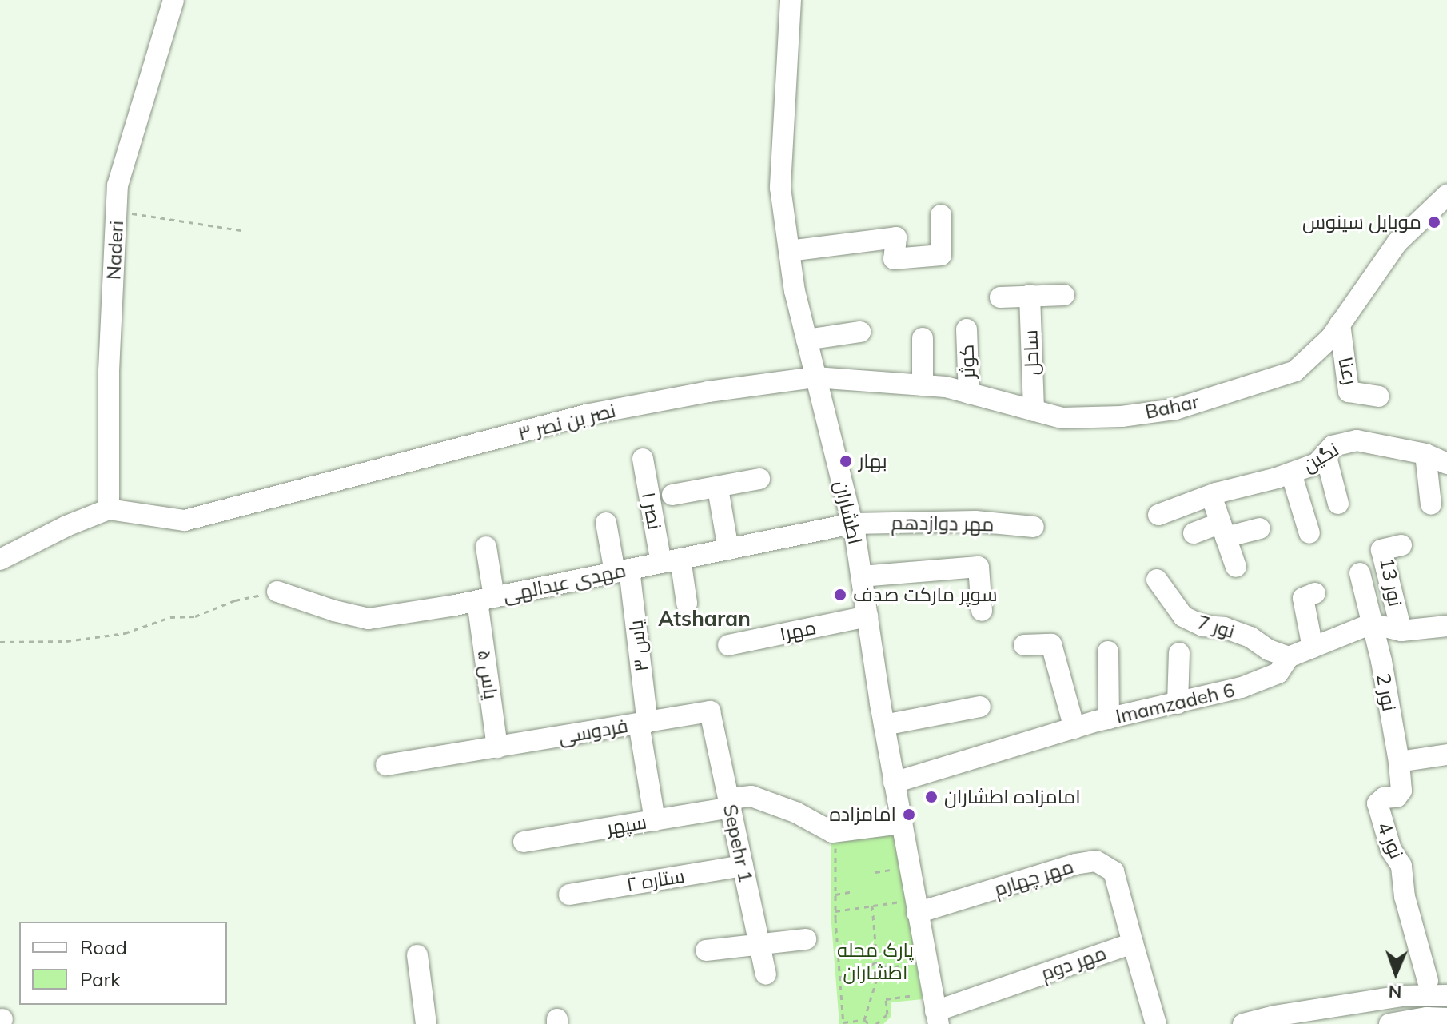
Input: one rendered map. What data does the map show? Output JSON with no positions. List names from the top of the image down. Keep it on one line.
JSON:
{"streets":{"street":["Naderi","ساحل","کوثر","رعنا","Bahar","نصر بن نصر ۳","نگین","نصر ۱","اطشاران","مهر دوازدهم","نور 13","مهدی عبدالهی","نور 7","مهر۱","یاس ۳","یاس ۵","نور 2","Imamzadeh 6","فردوسی","سپهر","نور 4","Sepehr 1","مهر چهارم","ستاره ۲","مهر دوم"]},"crossings":[["Naderi","نصر بن نصر ۳"],["ساحل","Bahar"],["کوثر","Bahar"],["رعنا","Bahar"],["Bahar","نصر بن نصر ۳"],["Bahar","اطشاران"],["نصر بن نصر ۳","اطشاران"],["نصر ۱","مهدی عبدالهی"],["اطشاران","مهر دوازدهم"],["اطشاران","مهدی عبدالهی"],["اطشاران","مهر۱"],["اطشاران","Imamzadeh 6"],["اطشاران","سپهر"],["اطشاران","مهر چهارم"],["اطشاران","مهر دوم"],["مهر دوازدهم","مهدی عبدالهی"],["مهدی عبدالهی","یاس ۳"],["مهدی عبدالهی","یاس ۵"],["نور 7","Imamzadeh 6"],["یاس ۳","فردوسی"],["یاس ۳","سپهر"],["یاس ۵","فردوسی"],["نور 2","Imamzadeh 6"],["نور 2","نور 4"],["فردوسی","Sepehr 1"],["سپهر","Sepehr 1"],["Sepehr 1","ستاره ۲"],["مهر چهارم","مهر دوم"]],"districts":["Atsharan"],"parks":["پارک محله اطشاران"],"places":["موبایل سینوس","بهار","سوپر مارکت صدف","امامزاده اطشاران","امامزاده"],"legend":["Road","Park"],"north":"bottom"}
